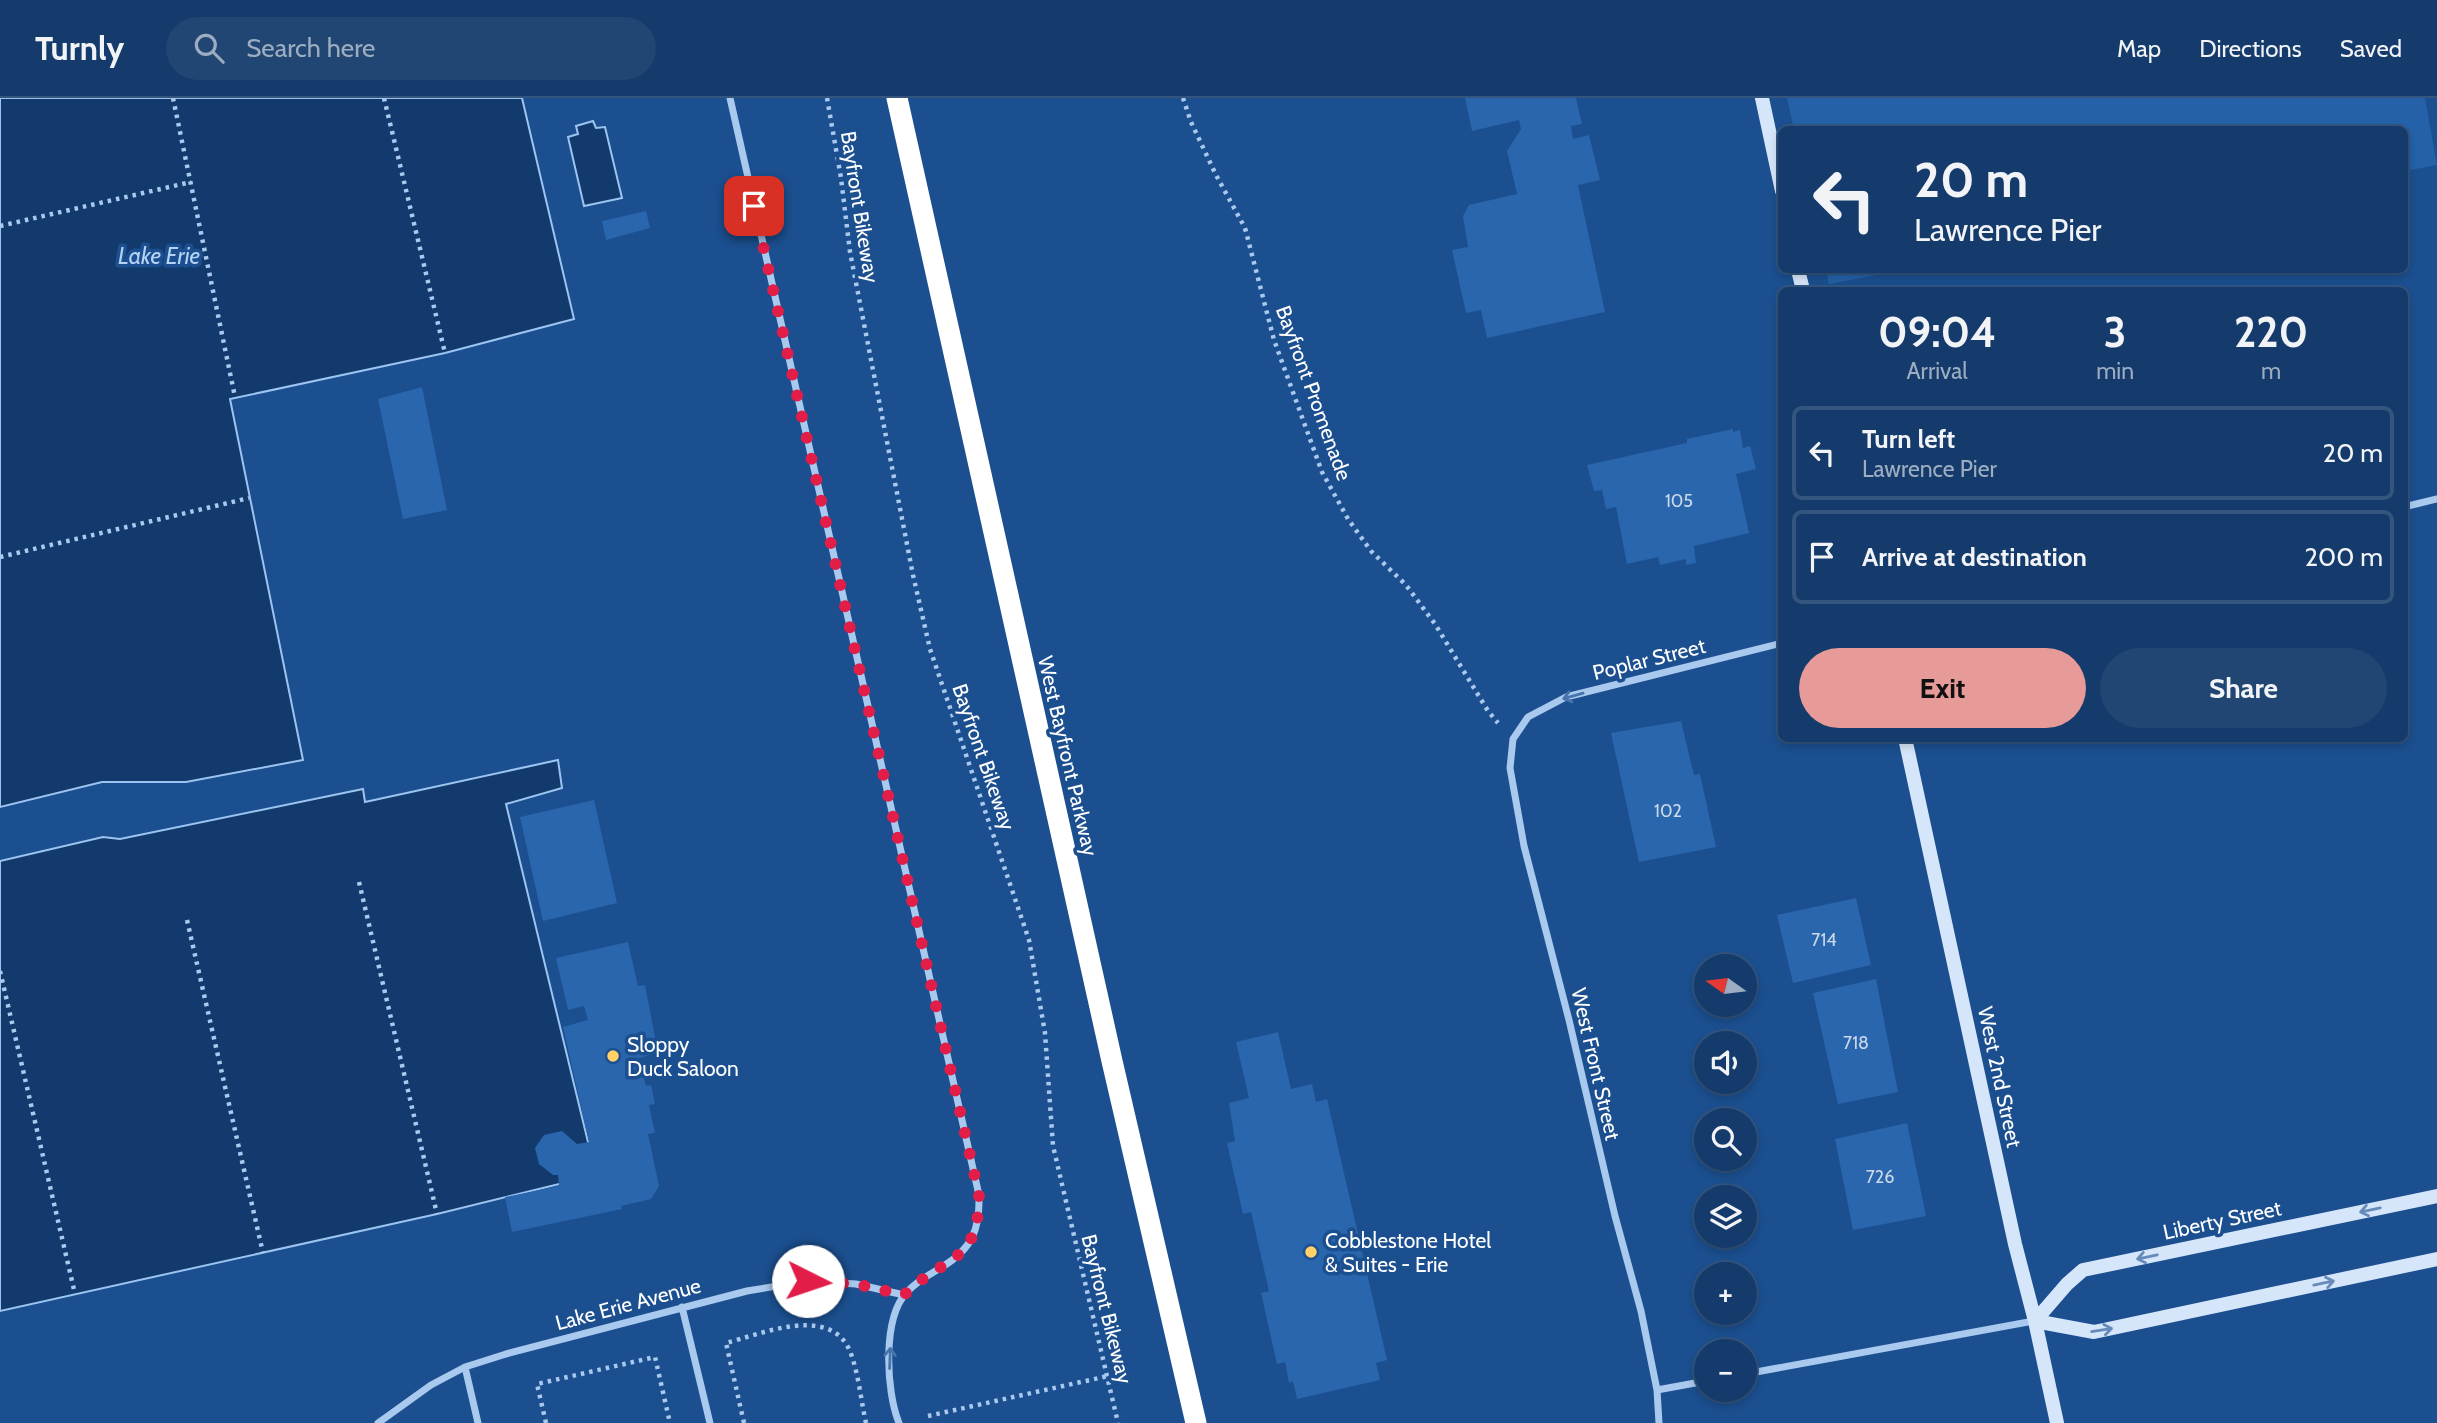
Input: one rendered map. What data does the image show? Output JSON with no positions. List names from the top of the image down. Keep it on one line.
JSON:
{"streets":{"highway":["West Bayfront Parkway"],"street":["Poplar Street","West Front Street","West 2nd Street","Liberty Street","Lake Erie Avenue"],"path":["Bayfront Bikeway","Bayfront Promenade"]},"crossings":[["Bayfront Promenade","Poplar Street"],["Bayfront Promenade","West Front Street"],["Poplar Street","West Front Street"],["West 2nd Street","Liberty Street"]],"one_way":["Poplar Street"],"water":["Lake Erie"],"places":["Sloppy Duck Saloon","Cobblestone Hotel & Suites - Erie"],"house_numbers":["105","102","714","718","726"],"north":"left","page":{"header":"Turnly","search":"Search here","nav":["Map","Directions","Saved"],"turn":["20 m","Lawrence Pier"],"eta":["09:04","Arrival","3","min","220","m"],"list":[{"name":"Turn left","note":"Lawrence Pier","value":"20 m"},{"name":"Arrive at destination","value":"200 m"}],"buttons":["Exit","Share"],"map_buttons":["+","−"]}}
